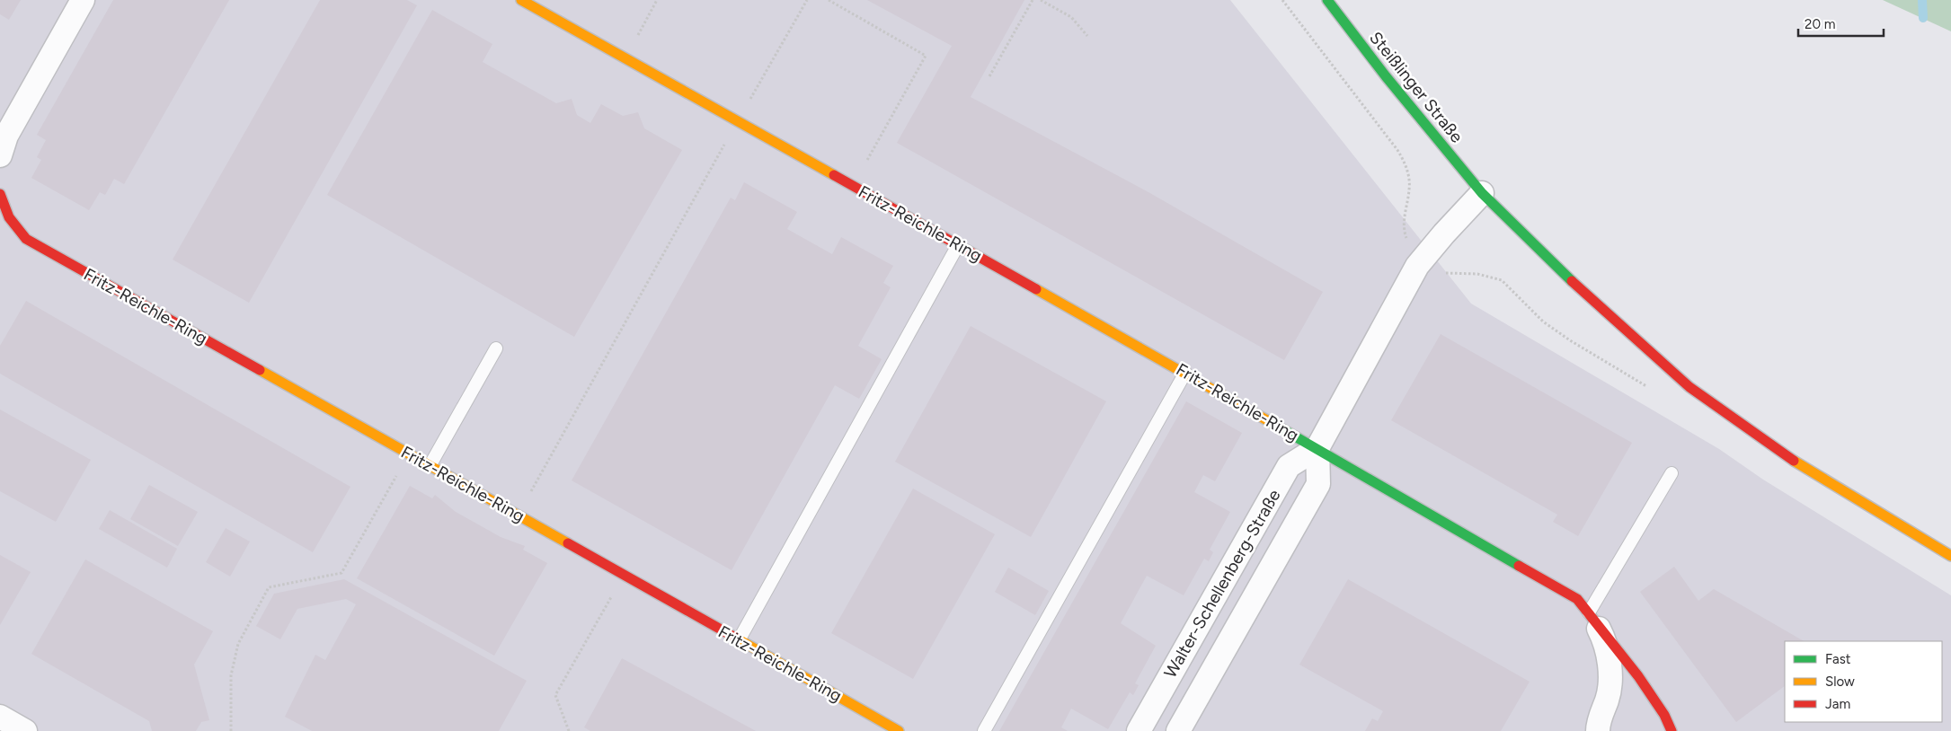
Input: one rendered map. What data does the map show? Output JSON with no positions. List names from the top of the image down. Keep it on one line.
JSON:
{"streets":{"street":["Steißlinger Straße","Fritz-Reichle-Ring","Walter-Schellenberg-Straße"]},"crossings":[["Steißlinger Straße","Walter-Schellenberg-Straße"],["Fritz-Reichle-Ring","Walter-Schellenberg-Straße"]],"legend":["Fast","Slow","Jam"],"scale_bar":"20 m"}
